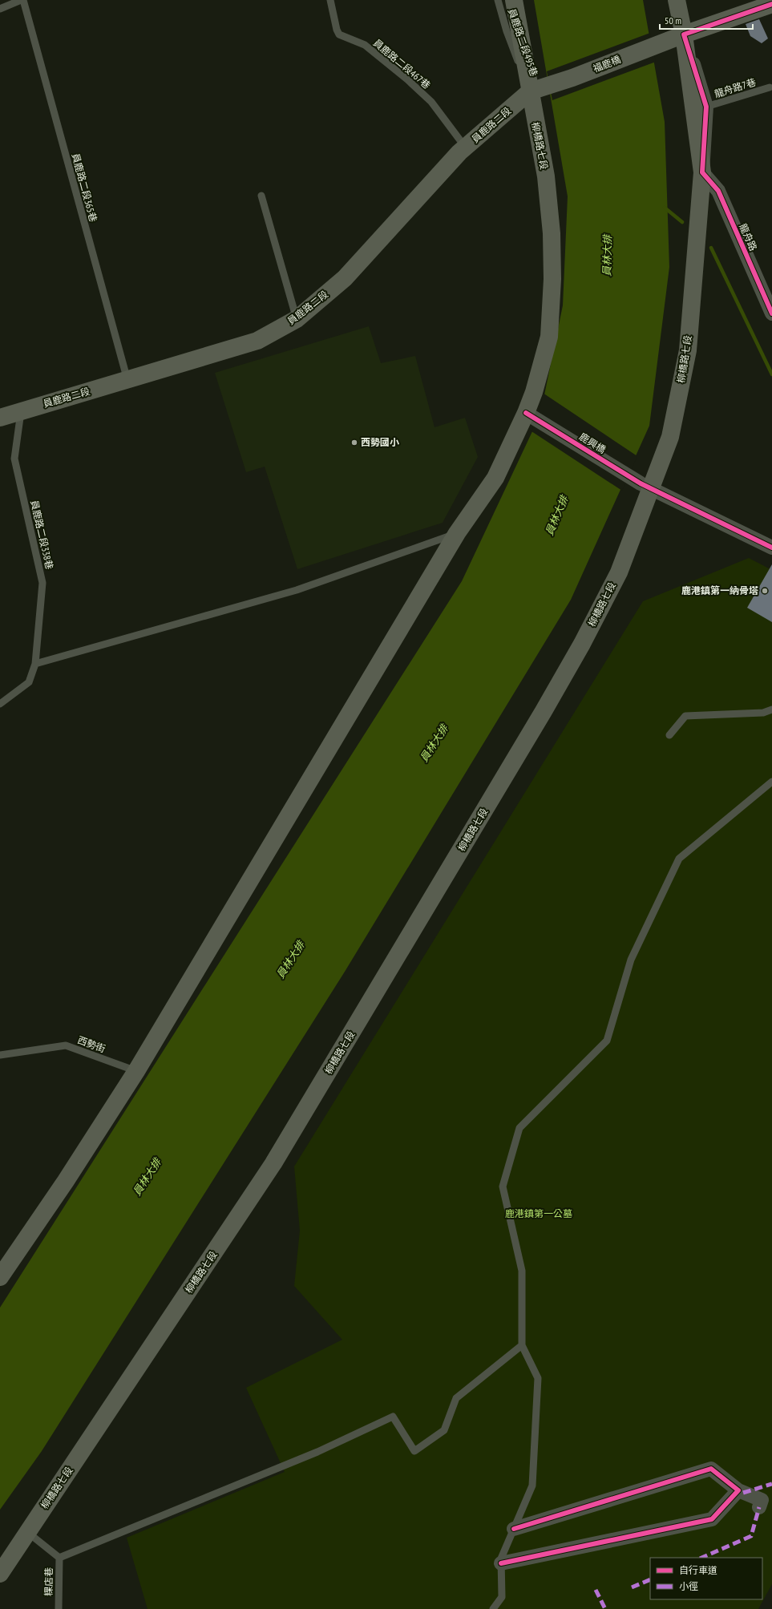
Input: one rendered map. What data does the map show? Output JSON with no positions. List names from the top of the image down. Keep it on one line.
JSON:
{"streets":{"main road":["福鹿橋","員鹿路二段","柳橋路七段"],"street":["龍舟路","鹿興橋"],"lane":["員鹿路二段495巷","員鹿路二段467巷","龍舟路7巷","員鹿路二段365巷","員鹿路二段338巷","西勢街","粿店巷"]},"crossings":[["員鹿路二段495巷","福鹿橋"],["員鹿路二段495巷","員鹿路二段"],["員鹿路二段495巷","柳橋路七段"],["員鹿路二段467巷","員鹿路二段"],["福鹿橋","員鹿路二段"],["福鹿橋","柳橋路七段"],["員鹿路二段","柳橋路七段"],["員鹿路二段","員鹿路二段365巷"],["員鹿路二段","員鹿路二段338巷"],["柳橋路七段","龍舟路"],["柳橋路七段","鹿興橋"],["柳橋路七段","西勢街"],["柳橋路七段","粿店巷"]],"water":["員林大排"],"parks":["鹿港鎮第一公墓"],"places":["西勢國小","鹿港鎮第一納骨塔"],"legend":["自行車道","小徑"],"scale_bar":"50 m"}
